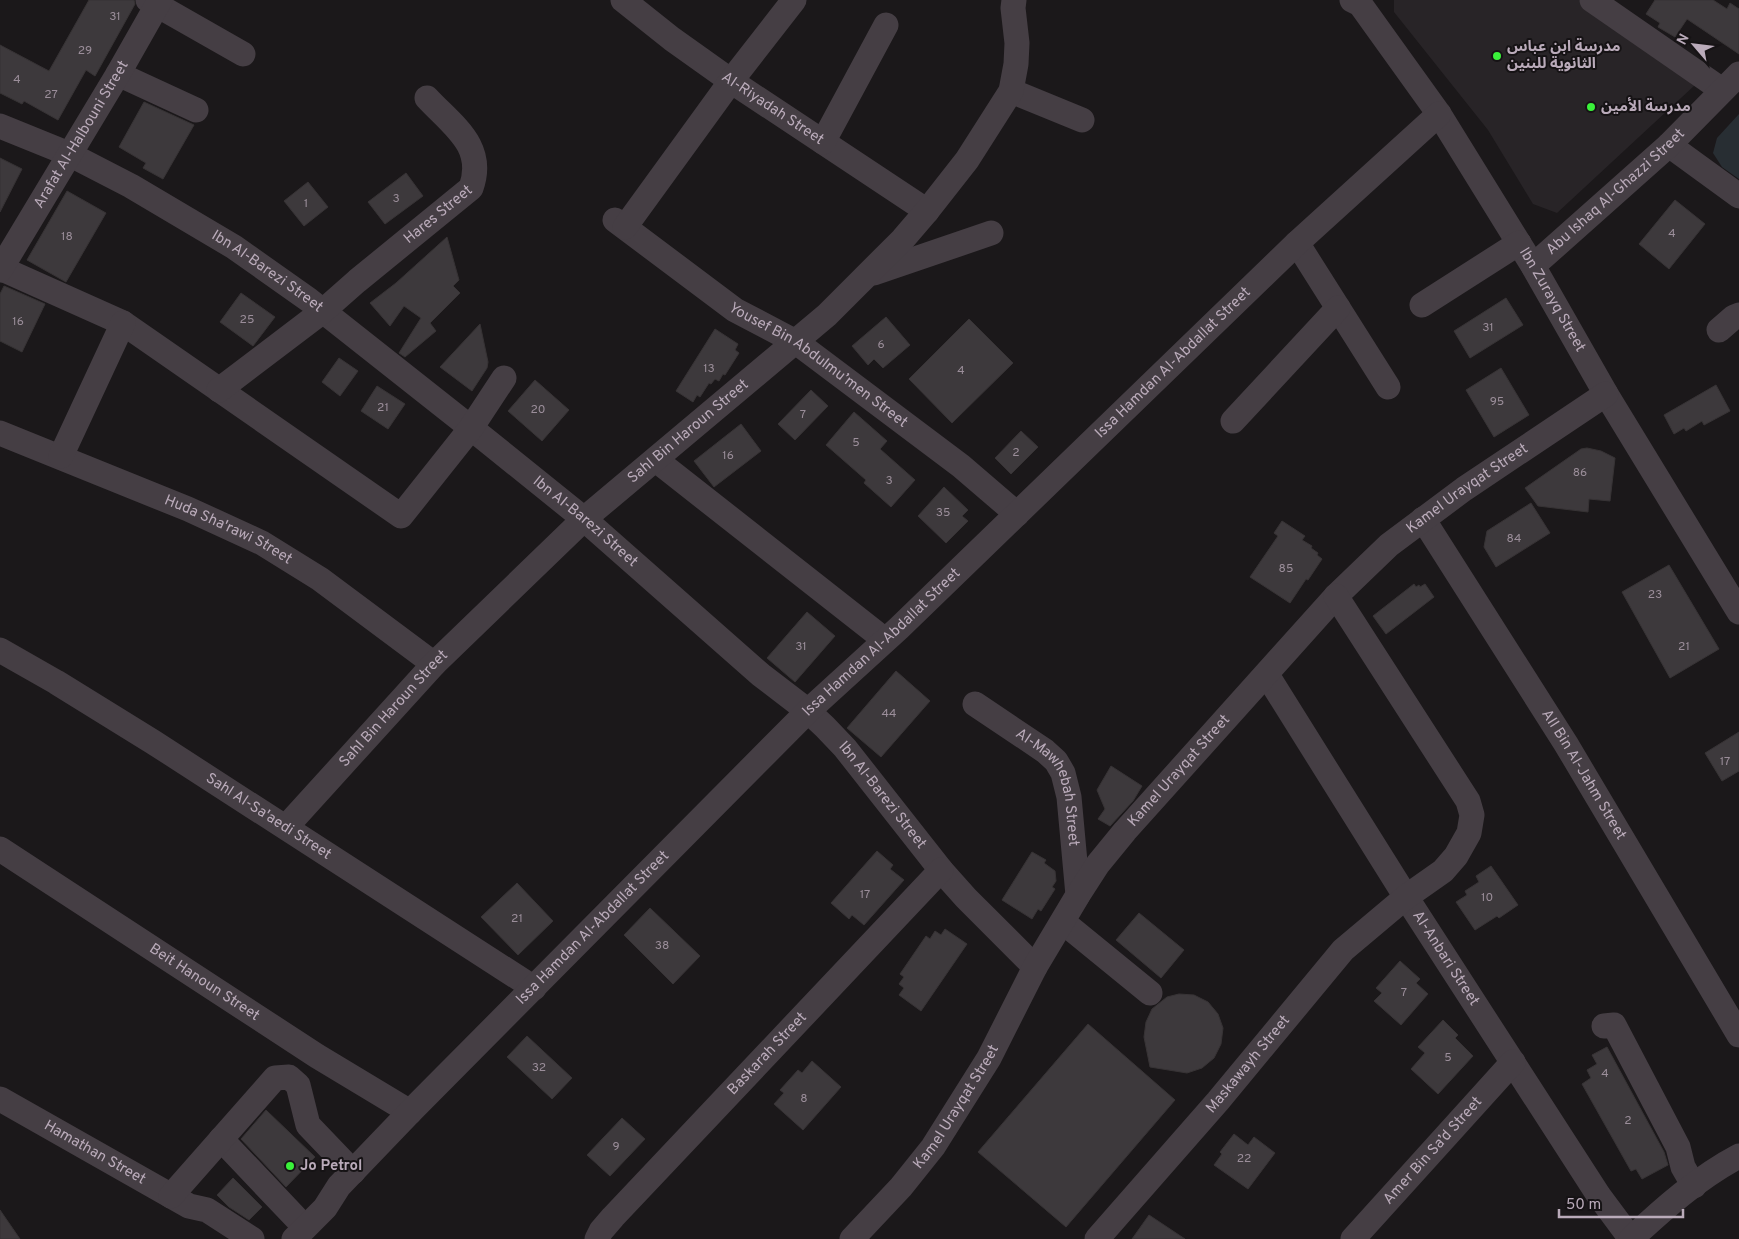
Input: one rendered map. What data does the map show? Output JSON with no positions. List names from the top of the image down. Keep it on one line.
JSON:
{"streets":{"street":["Al-Riyadah Street","Arafat Al-Halbouni Street","Abu Ishaq Al-Ghazzi Street","Hares Street","Ibn Al-Barezi Street","Ibn Zurayq Street","Issa Hamdan Al-Abdallat Street","Yousef Bin Abdulmu’men Street","Sahl Bin Haroun Street","Kamel Urayqat Street","Huda Sha'rawi Street","AlI Bin Al-Jahm Street","Al-Mawhebah Street","Sahl Al-Sa'aedi Street","Al-Anbari Street","Beit Hanoun Street","Baskarah Street","Maskawayh Street","Amer Bin Sa’d Street","Hamathan Street"]},"crossings":[["Al-Riyadah Street","Yousef Bin Abdulmu’men Street"],["Al-Riyadah Street","Sahl Bin Haroun Street"],["Arafat Al-Halbouni Street","Ibn Al-Barezi Street"],["Abu Ishaq Al-Ghazzi Street","Ibn Zurayq Street"],["Hares Street","Ibn Al-Barezi Street"],["Ibn Al-Barezi Street","Issa Hamdan Al-Abdallat Street"],["Ibn Al-Barezi Street","Sahl Bin Haroun Street"],["Ibn Al-Barezi Street","Kamel Urayqat Street"],["Ibn Al-Barezi Street","Baskarah Street"],["Ibn Zurayq Street","Issa Hamdan Al-Abdallat Street"],["Ibn Zurayq Street","Kamel Urayqat Street"],["Issa Hamdan Al-Abdallat Street","Yousef Bin Abdulmu’men Street"],["Issa Hamdan Al-Abdallat Street","Sahl Al-Sa'aedi Street"],["Issa Hamdan Al-Abdallat Street","Beit Hanoun Street"],["Yousef Bin Abdulmu’men Street","Sahl Bin Haroun Street"],["Sahl Bin Haroun Street","Huda Sha'rawi Street"],["Sahl Bin Haroun Street","Sahl Al-Sa'aedi Street"],["Kamel Urayqat Street","AlI Bin Al-Jahm Street"],["Kamel Urayqat Street","Al-Mawhebah Street"],["Kamel Urayqat Street","Al-Anbari Street"],["Kamel Urayqat Street","Maskawayh Street"],["Al-Anbari Street","Maskawayh Street"],["Al-Anbari Street","Amer Bin Sa’d Street"]],"places":["مدرسة ابن عباس الثانوية للبنين","مدرسة الأمين","Jo Petrol"],"house_numbers":["31","29","4","27","3","1","4","18","25","16","31","6","13","4","95","21","20","7","5","2","16","86","3","35","84","85","23","31","21","44","17","17","10","21","38","7","5","32","4","8","2","9","22"],"scale_bar":"50 m","north":"top left"}
